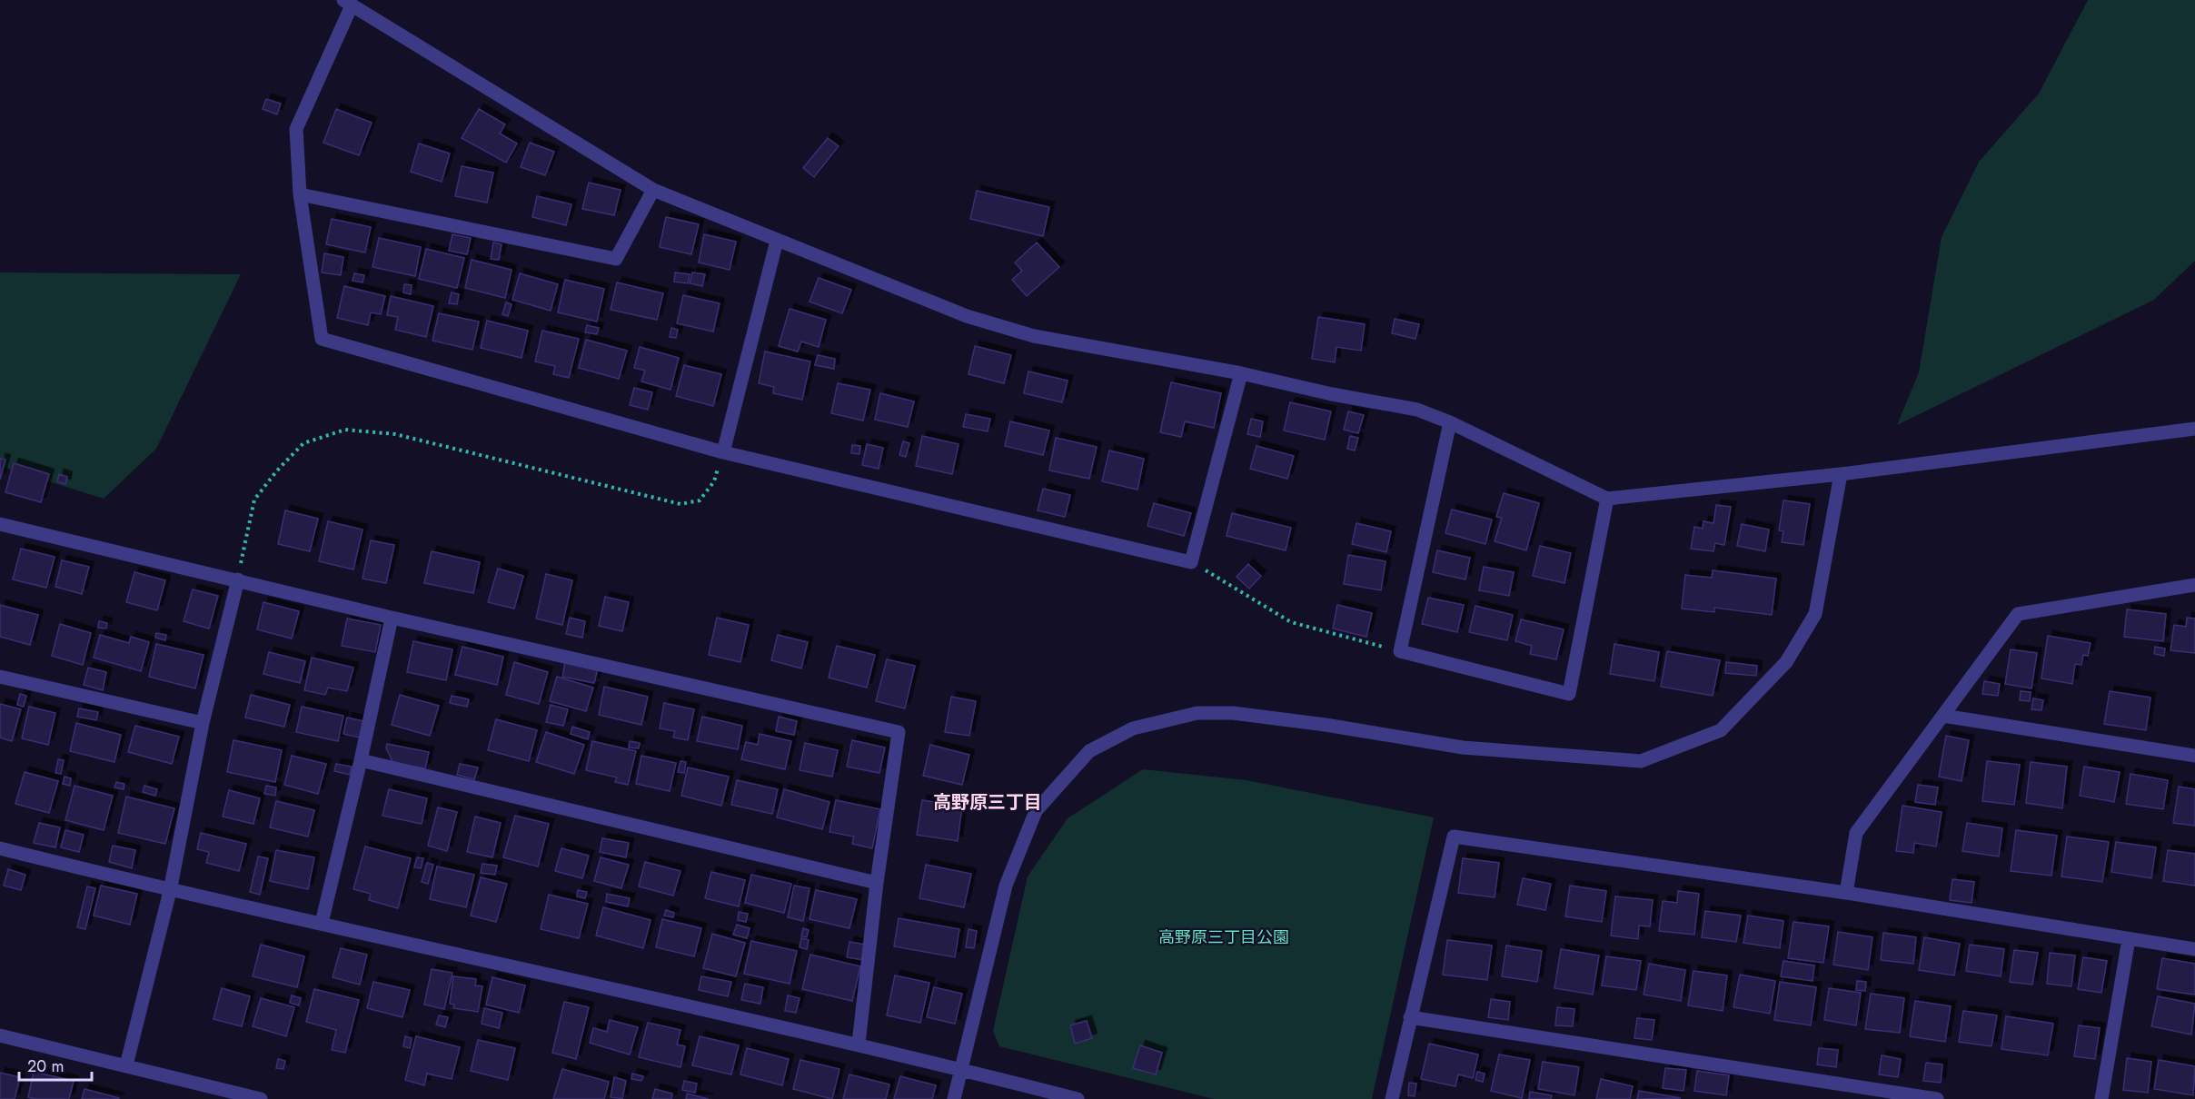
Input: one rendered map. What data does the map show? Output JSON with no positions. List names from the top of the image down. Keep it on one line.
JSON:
{"districts":["高野原三丁目"],"parks":["高野原三丁目公園"],"scale_bar":"20 m"}
